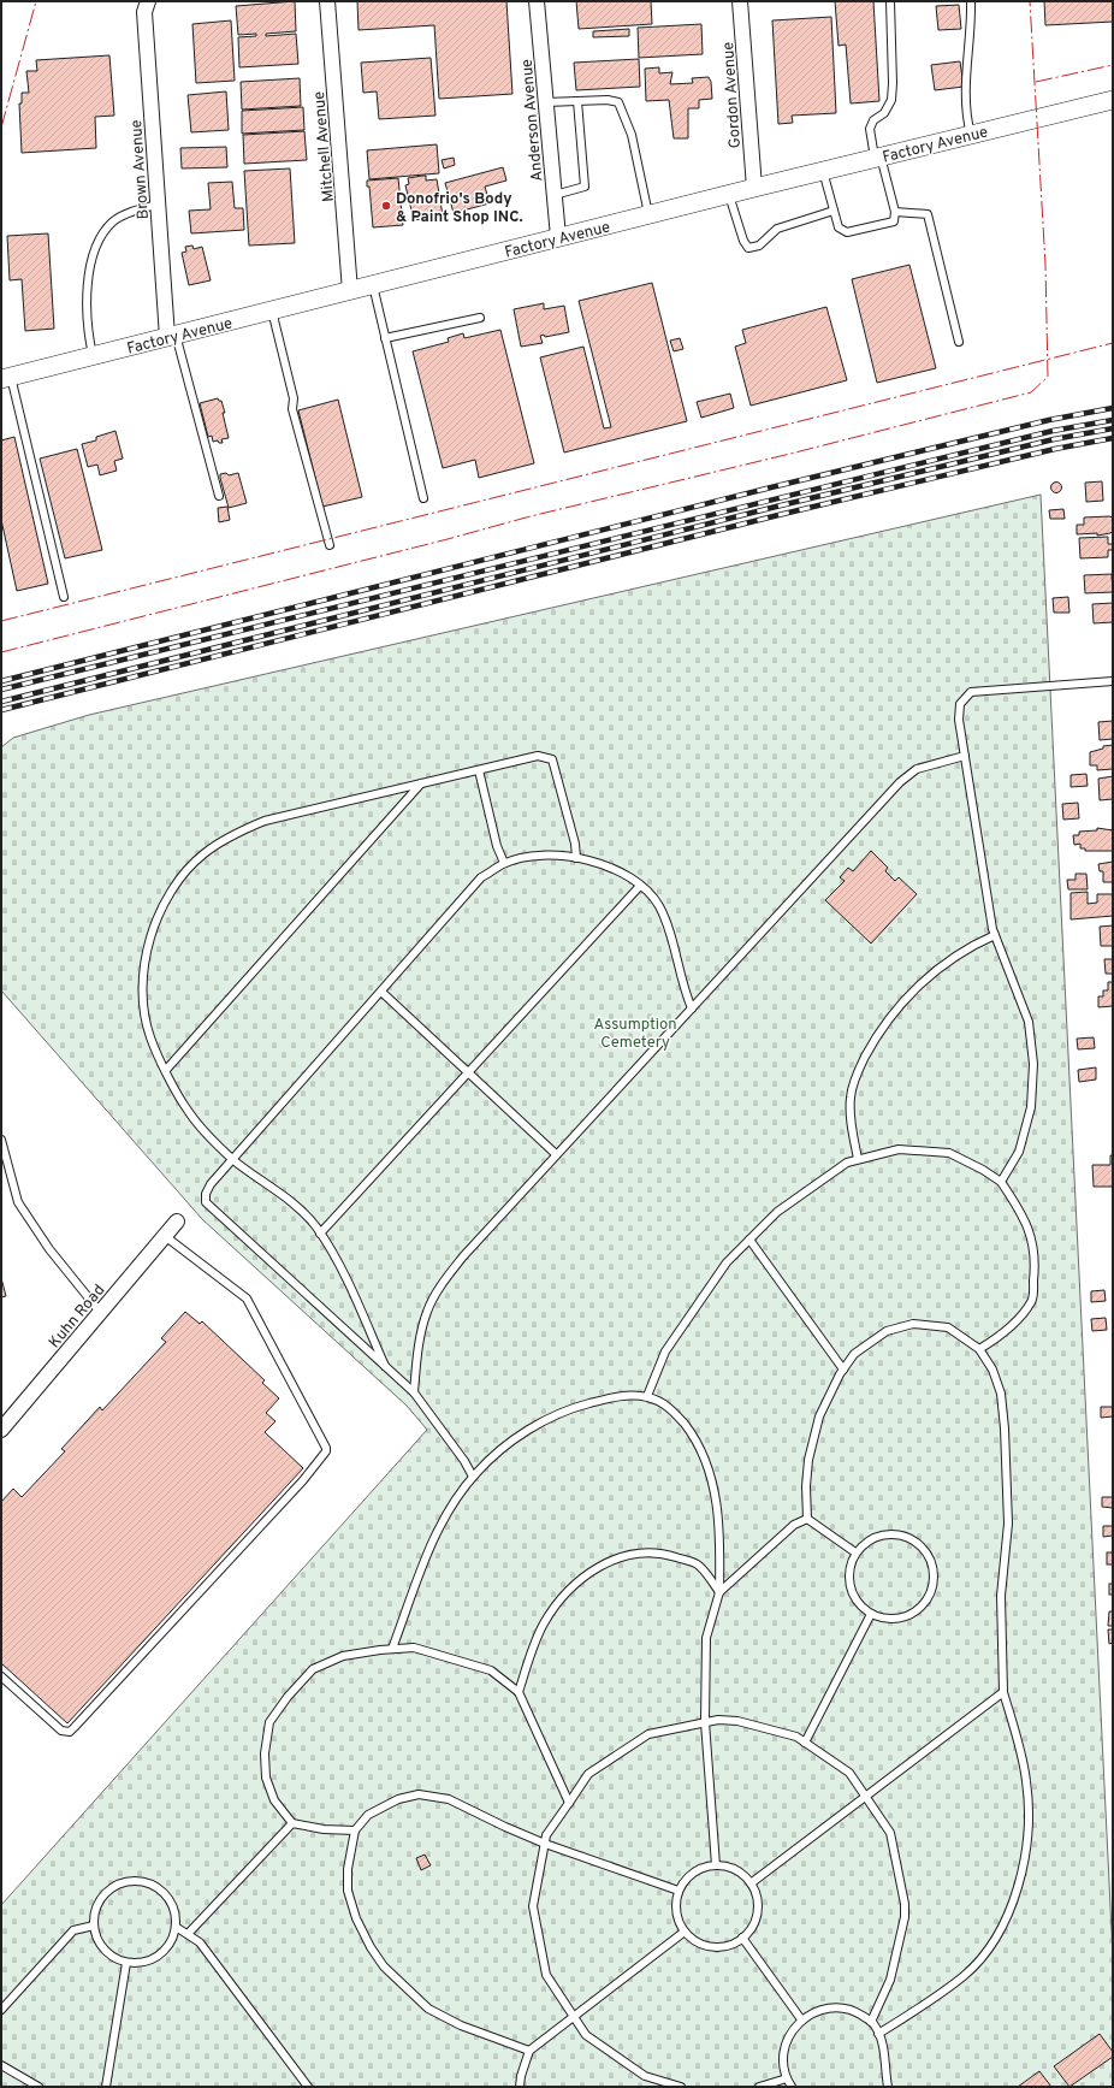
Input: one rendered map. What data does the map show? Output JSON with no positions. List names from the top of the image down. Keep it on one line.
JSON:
{"streets":{"street":["Gordon Avenue","Anderson Avenue","Factory Avenue","Mitchell Avenue","Brown Avenue","Kuhn Road"]},"crossings":[["Gordon Avenue","Factory Avenue"],["Anderson Avenue","Factory Avenue"],["Factory Avenue","Mitchell Avenue"],["Factory Avenue","Brown Avenue"]],"parks":["Assumption Cemetery"],"places":["Donofrio's Body & Paint Shop INC."]}
